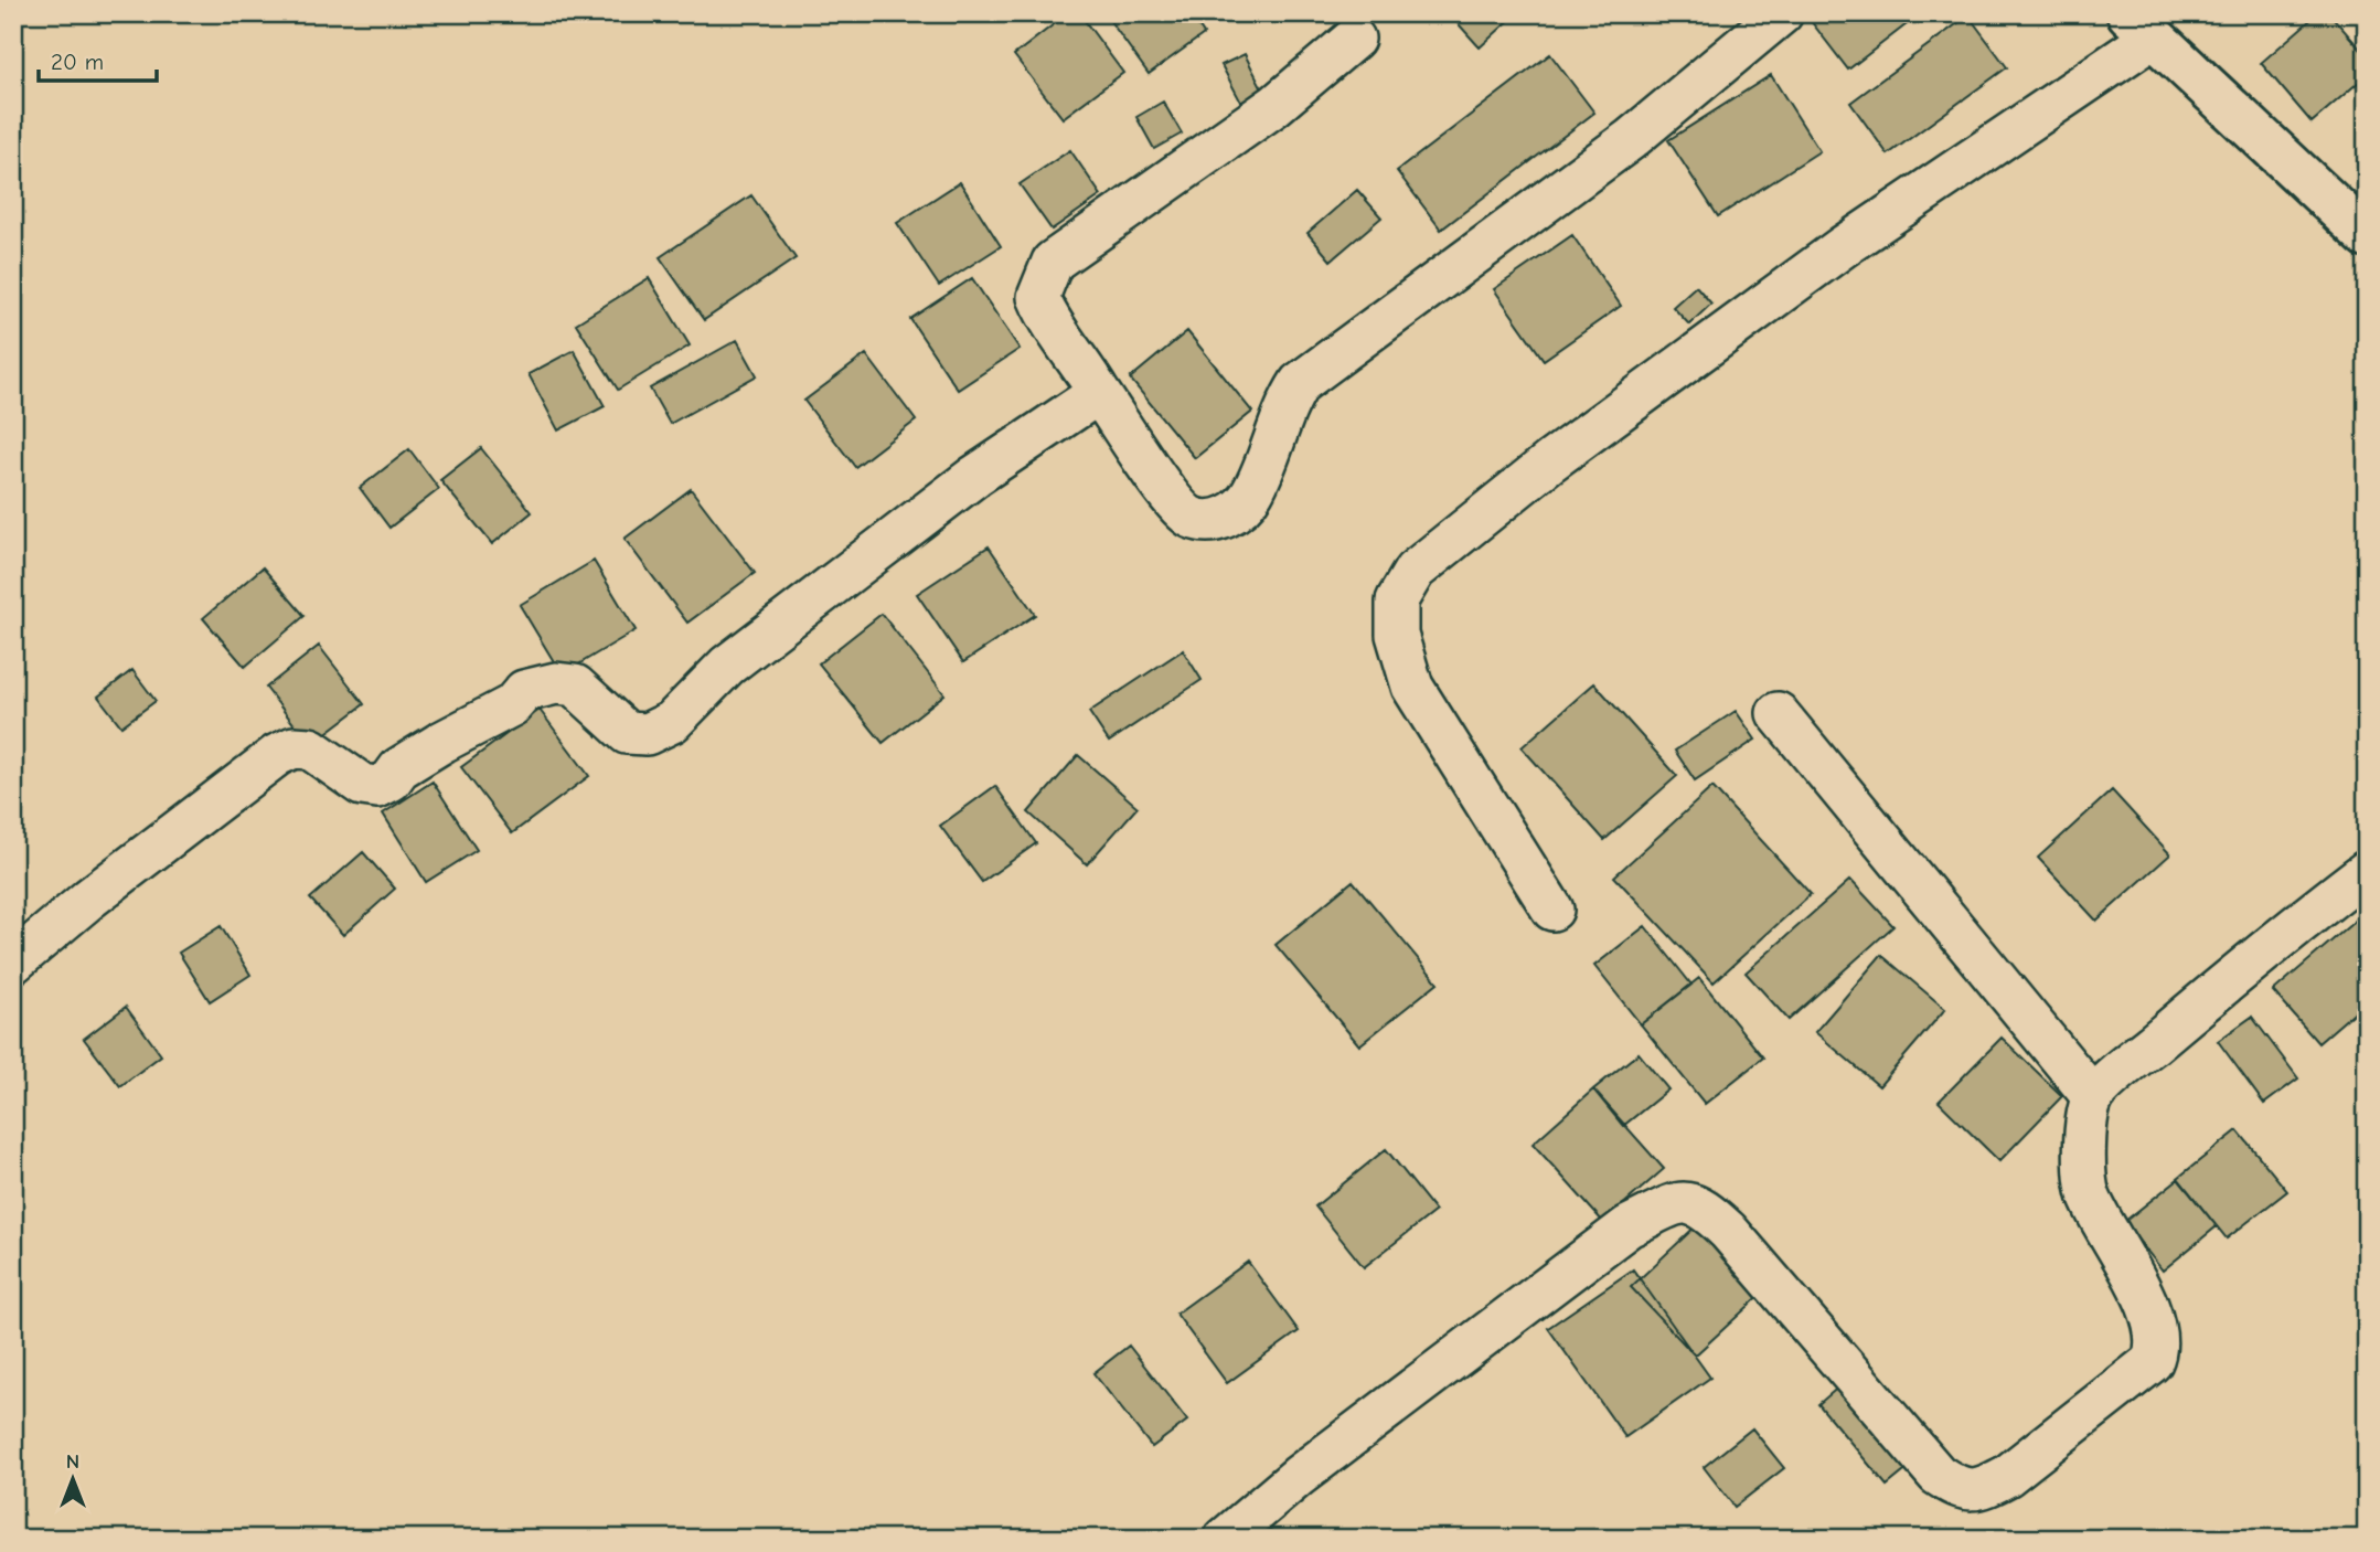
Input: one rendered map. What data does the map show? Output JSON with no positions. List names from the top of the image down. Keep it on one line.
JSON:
{"scale_bar":"20 m","north":"top"}
